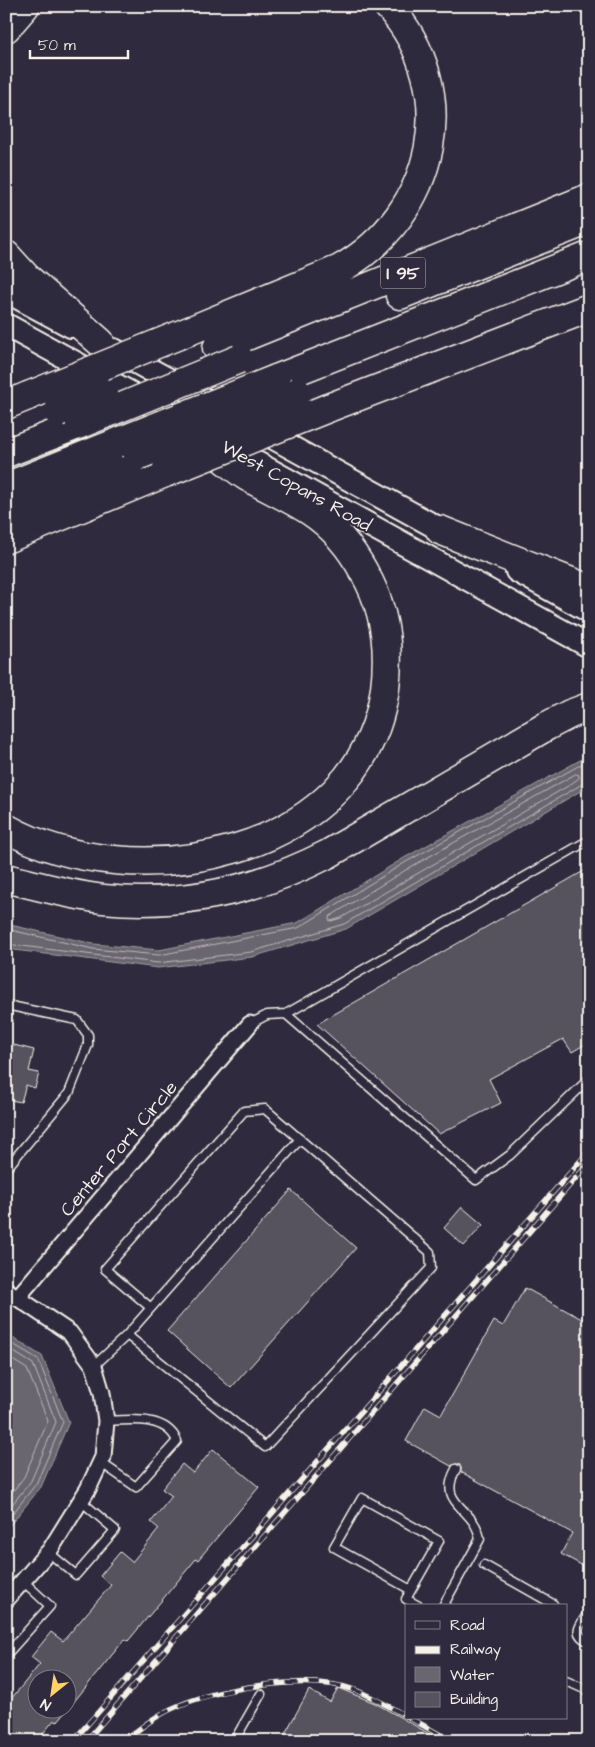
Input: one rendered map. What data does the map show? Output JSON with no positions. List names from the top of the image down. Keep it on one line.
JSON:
{"streets":{"highway":["I 95"],"main road":["West Copans Road"],"street":["Center Port Circle"]},"legend":["Road","Railway","Water","Building"],"scale_bar":"50 m","north":"bottom left"}
